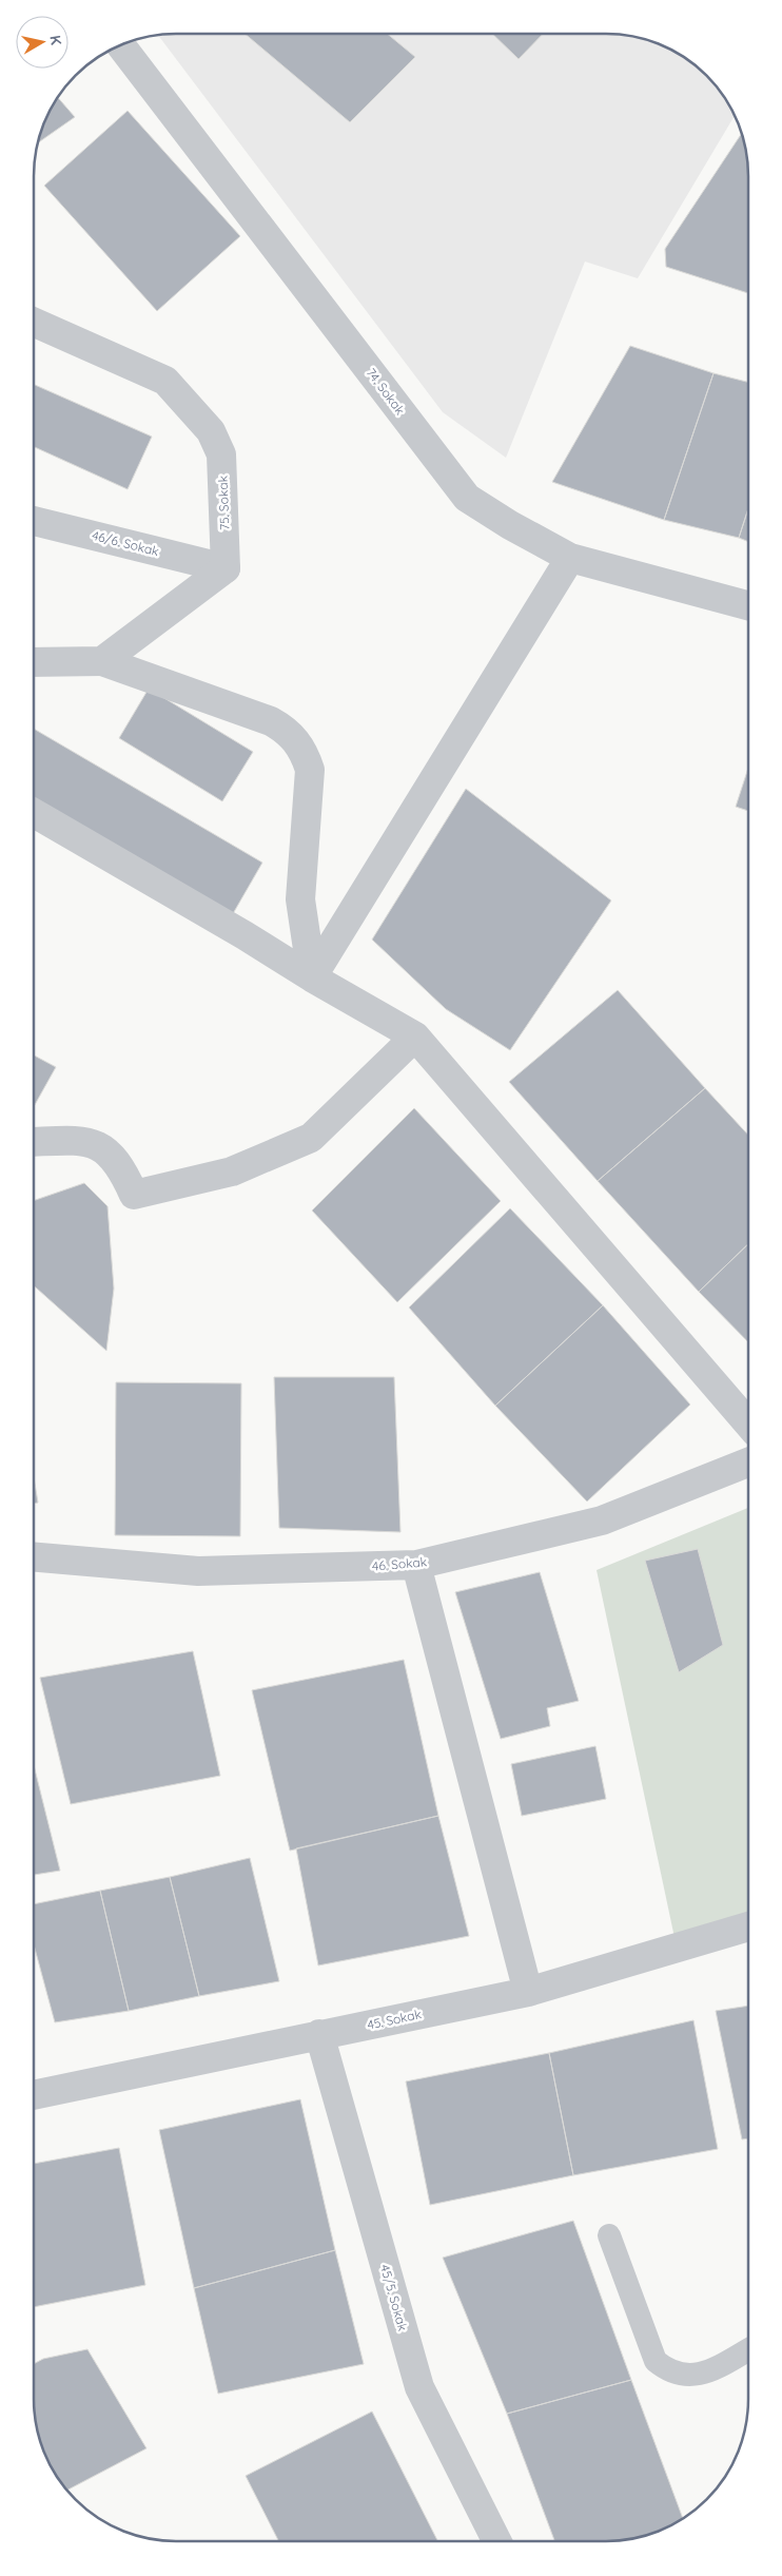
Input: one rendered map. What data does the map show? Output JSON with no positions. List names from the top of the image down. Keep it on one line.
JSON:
{"streets":{"street":["74. Sokak","75. Sokak","46/6. Sokak","46. Sokak","45. Sokak","45/5. Sokak"]},"crossings":[["75. Sokak","46/6. Sokak"],["45. Sokak","45/5. Sokak"]],"north":"right"}
